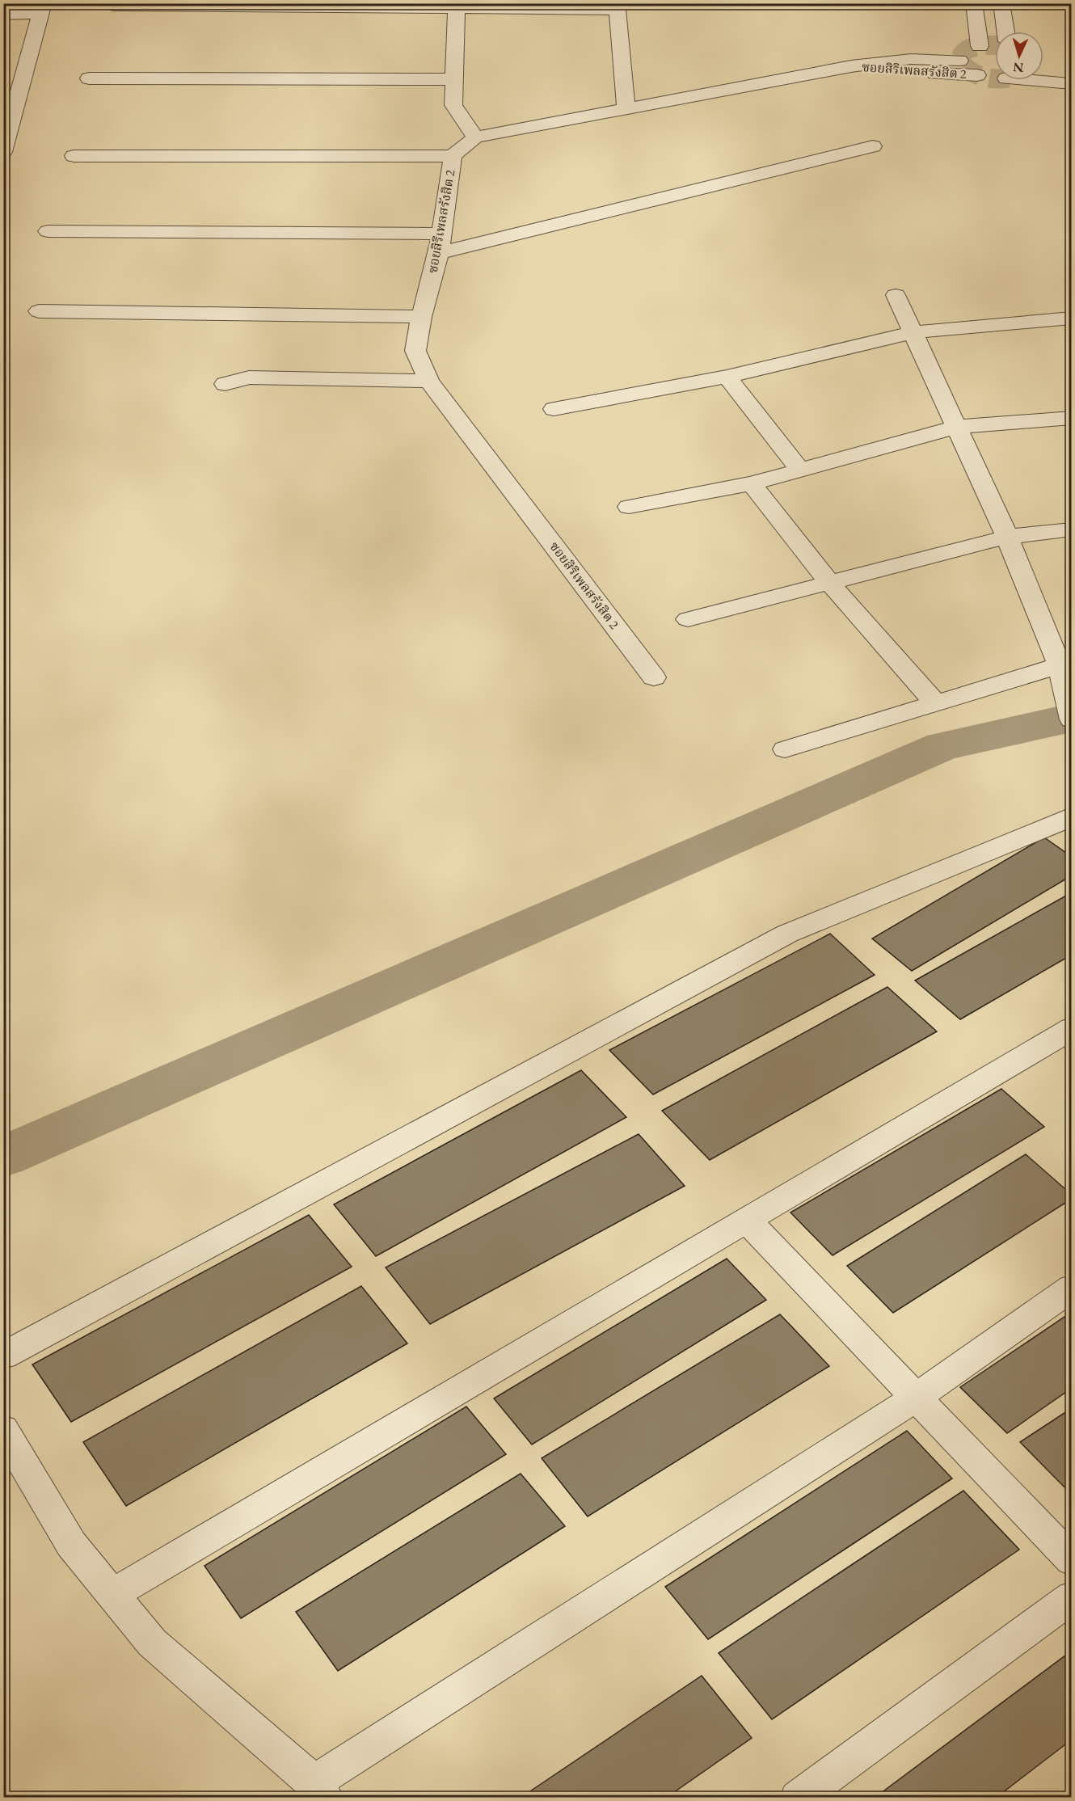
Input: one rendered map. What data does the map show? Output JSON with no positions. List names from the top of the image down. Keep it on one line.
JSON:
{"streets":{"street":["ซอยสิริเพลสรังสิต 2"]},"north":"bottom"}
